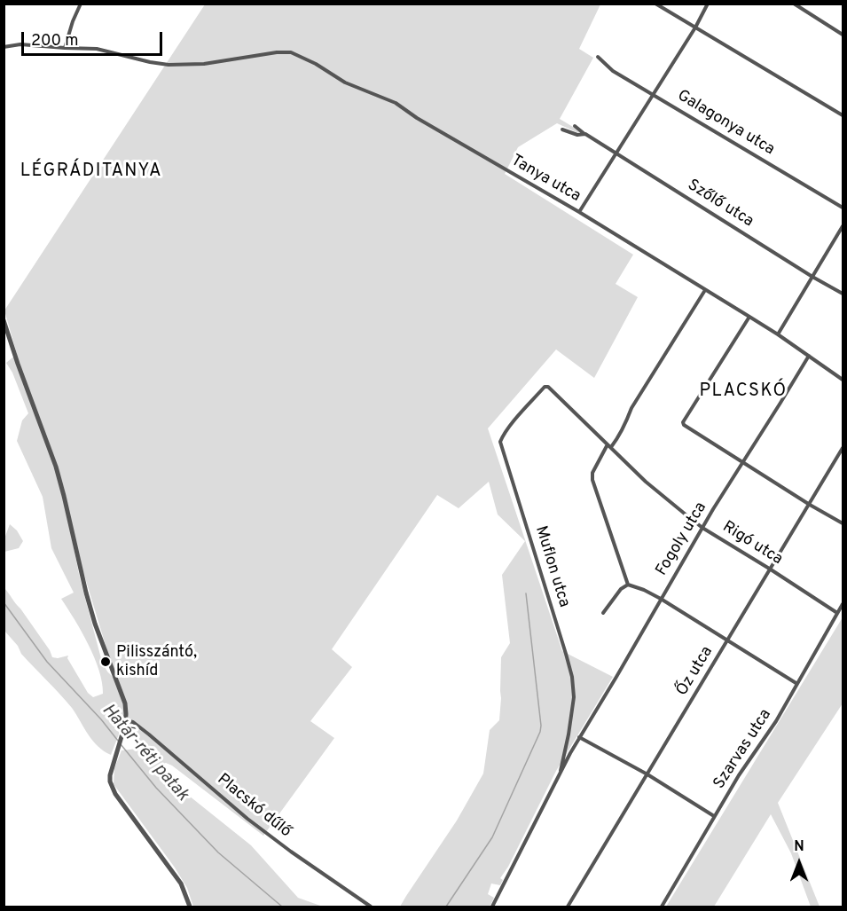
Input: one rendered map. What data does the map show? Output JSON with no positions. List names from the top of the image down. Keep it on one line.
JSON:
{"streets":{"street":["Galagonya utca","Tanya utca","Szőlő utca","Fogoly utca","Rigó utca","Muflon utca","Őz utca","Szarvas utca","Placskó dűlő"]},"crossings":[["Tanya utca","Fogoly utca"],["Fogoly utca","Rigó utca"],["Fogoly utca","Muflon utca"],["Rigó utca","Muflon utca"],["Rigó utca","Őz utca"],["Rigó utca","Szarvas utca"]],"districts":["LÉGRÁDITANYA","PLACSKÓ"],"water":["Határ-réti patak"],"places":["Pilisszántó, kishíd"],"scale_bar":"200 m","north":"top"}
